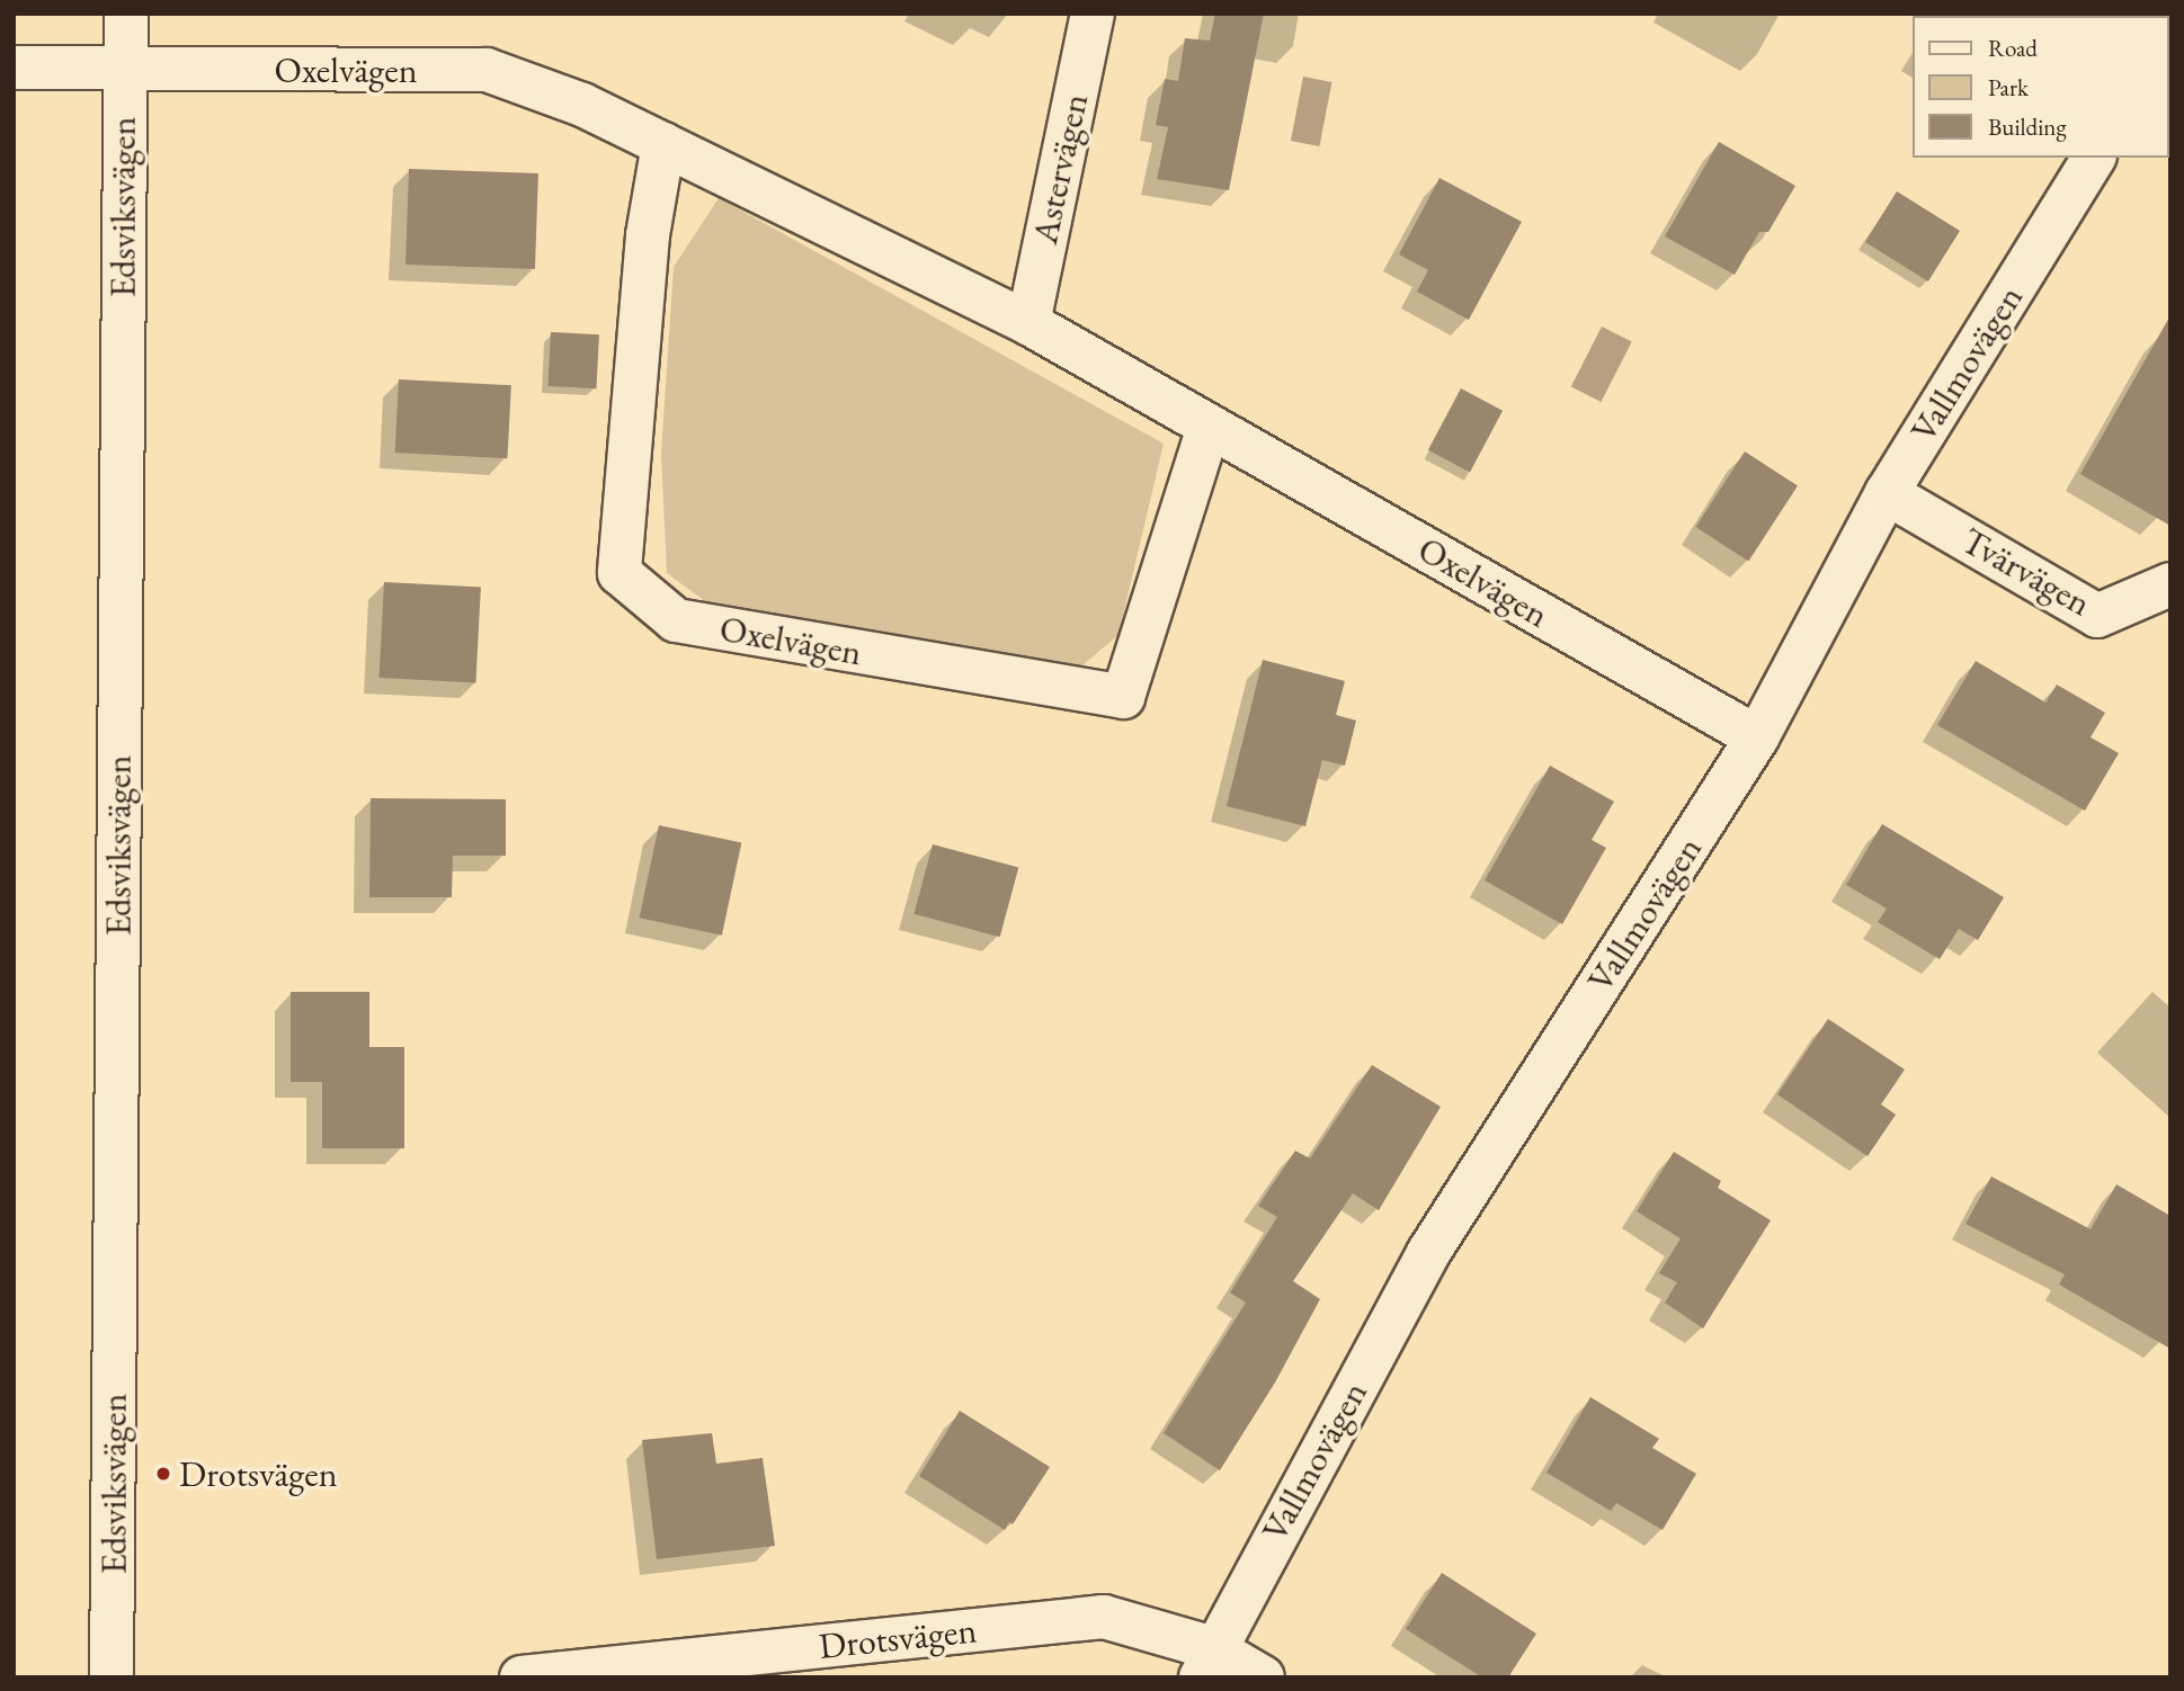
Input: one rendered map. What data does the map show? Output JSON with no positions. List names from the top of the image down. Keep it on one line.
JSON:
{"streets":{"street":["Oxelvägen","Astervägen","Edsviksvägen","Vallmovägen","Tvärvägen","Drotsvägen"]},"crossings":[["Oxelvägen","Astervägen"],["Oxelvägen","Edsviksvägen"],["Oxelvägen","Vallmovägen"],["Vallmovägen","Tvärvägen"],["Vallmovägen","Drotsvägen"]],"places":["Drotsvägen"],"legend":["Road","Park","Building"]}
